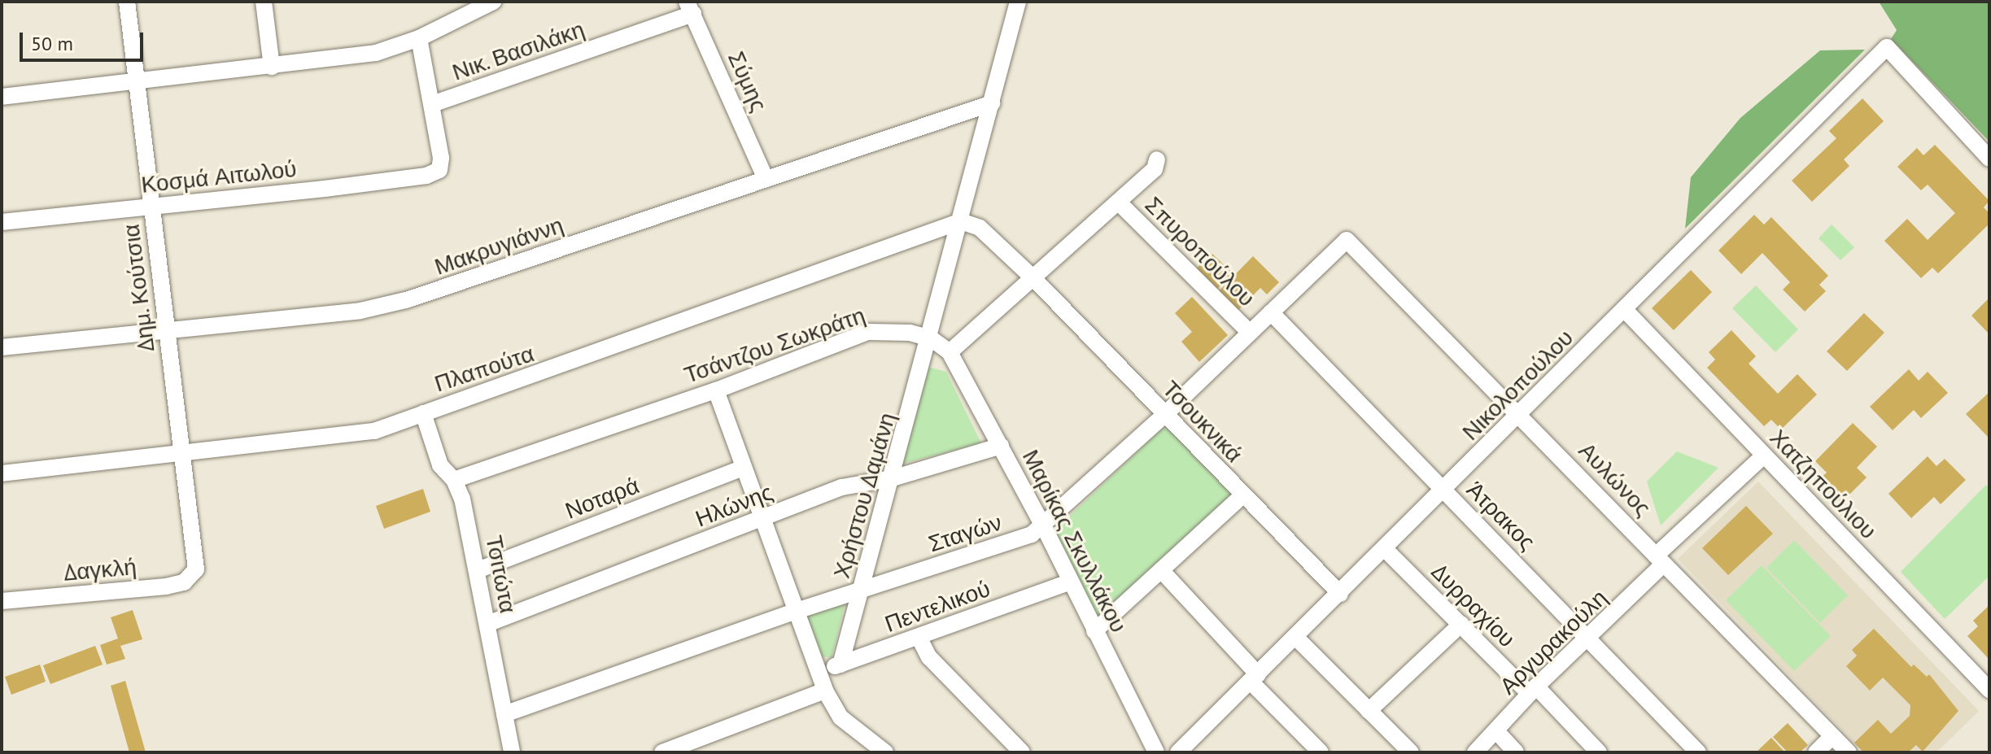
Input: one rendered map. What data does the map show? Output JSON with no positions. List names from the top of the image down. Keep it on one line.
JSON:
{"streets":{"street":["Νικ. Βασιλάκη","Σύμης","Κοσμά Αιτωλού","Μακρυγιάννη","Σπυροπούλου","Δημ. Κούτσια","Τσάντζου Σωκράτη","Πλαπούτα","Νικολοπούλου","Τσουκνικά","Αυλώνος","Χατζηπούλιου","Χρήστου Δαμάνη","Νοταρά","Ηλώνης","Άτρακος","Σταγών","Μαρίκας Σκυλλάκου","Δαγκλή","Τσιτώτα","Δυρραχίου","Πεντελικού","Αργυρακούλη"]},"crossings":[["Νικ. Βασιλάκη","Σύμης"],["Νικ. Βασιλάκη","Κοσμά Αιτωλού"],["Σύμης","Μακρυγιάννη"],["Κοσμά Αιτωλού","Δημ. Κούτσια"],["Μακρυγιάννη","Δημ. Κούτσια"],["Μακρυγιάννη","Χρήστου Δαμάνη"],["Σπυροπούλου","Σταγών"],["Δημ. Κούτσια","Πλαπούτα"],["Δημ. Κούτσια","Δαγκλή"],["Τσάντζου Σωκράτη","Χρήστου Δαμάνη"],["Τσάντζου Σωκράτη","Μαρίκας Σκυλλάκου"],["Τσάντζου Σωκράτη","Τσιτώτα"],["Πλαπούτα","Τσουκνικά"],["Πλαπούτα","Χρήστου Δαμάνη"],["Πλαπούτα","Τσιτώτα"],["Νικολοπούλου","Τσουκνικά"],["Νικολοπούλου","Αυλώνος"],["Νικολοπούλου","Χατζηπούλιου"],["Νικολοπούλου","Άτρακος"],["Νικολοπούλου","Δυρραχίου"],["Τσουκνικά","Χρήστου Δαμάνη"],["Τσουκνικά","Σταγών"],["Αυλώνος","Σταγών"],["Αυλώνος","Αργυρακούλη"],["Χατζηπούλιου","Αργυρακούλη"],["Χρήστου Δαμάνη","Ηλώνης"],["Χρήστου Δαμάνη","Σταγών"],["Χρήστου Δαμάνη","Πεντελικού"],["Νοταρά","Τσιτώτα"],["Ηλώνης","Μαρίκας Σκυλλάκου"],["Ηλώνης","Τσιτώτα"],["Άτρακος","Σταγών"],["Άτρακος","Αργυρακούλη"],["Σταγών","Μαρίκας Σκυλλάκου"],["Σταγών","Τσιτώτα"],["Μαρίκας Σκυλλάκου","Πεντελικού"],["Δυρραχίου","Αργυρακούλη"]],"scale_bar":"50 m"}
